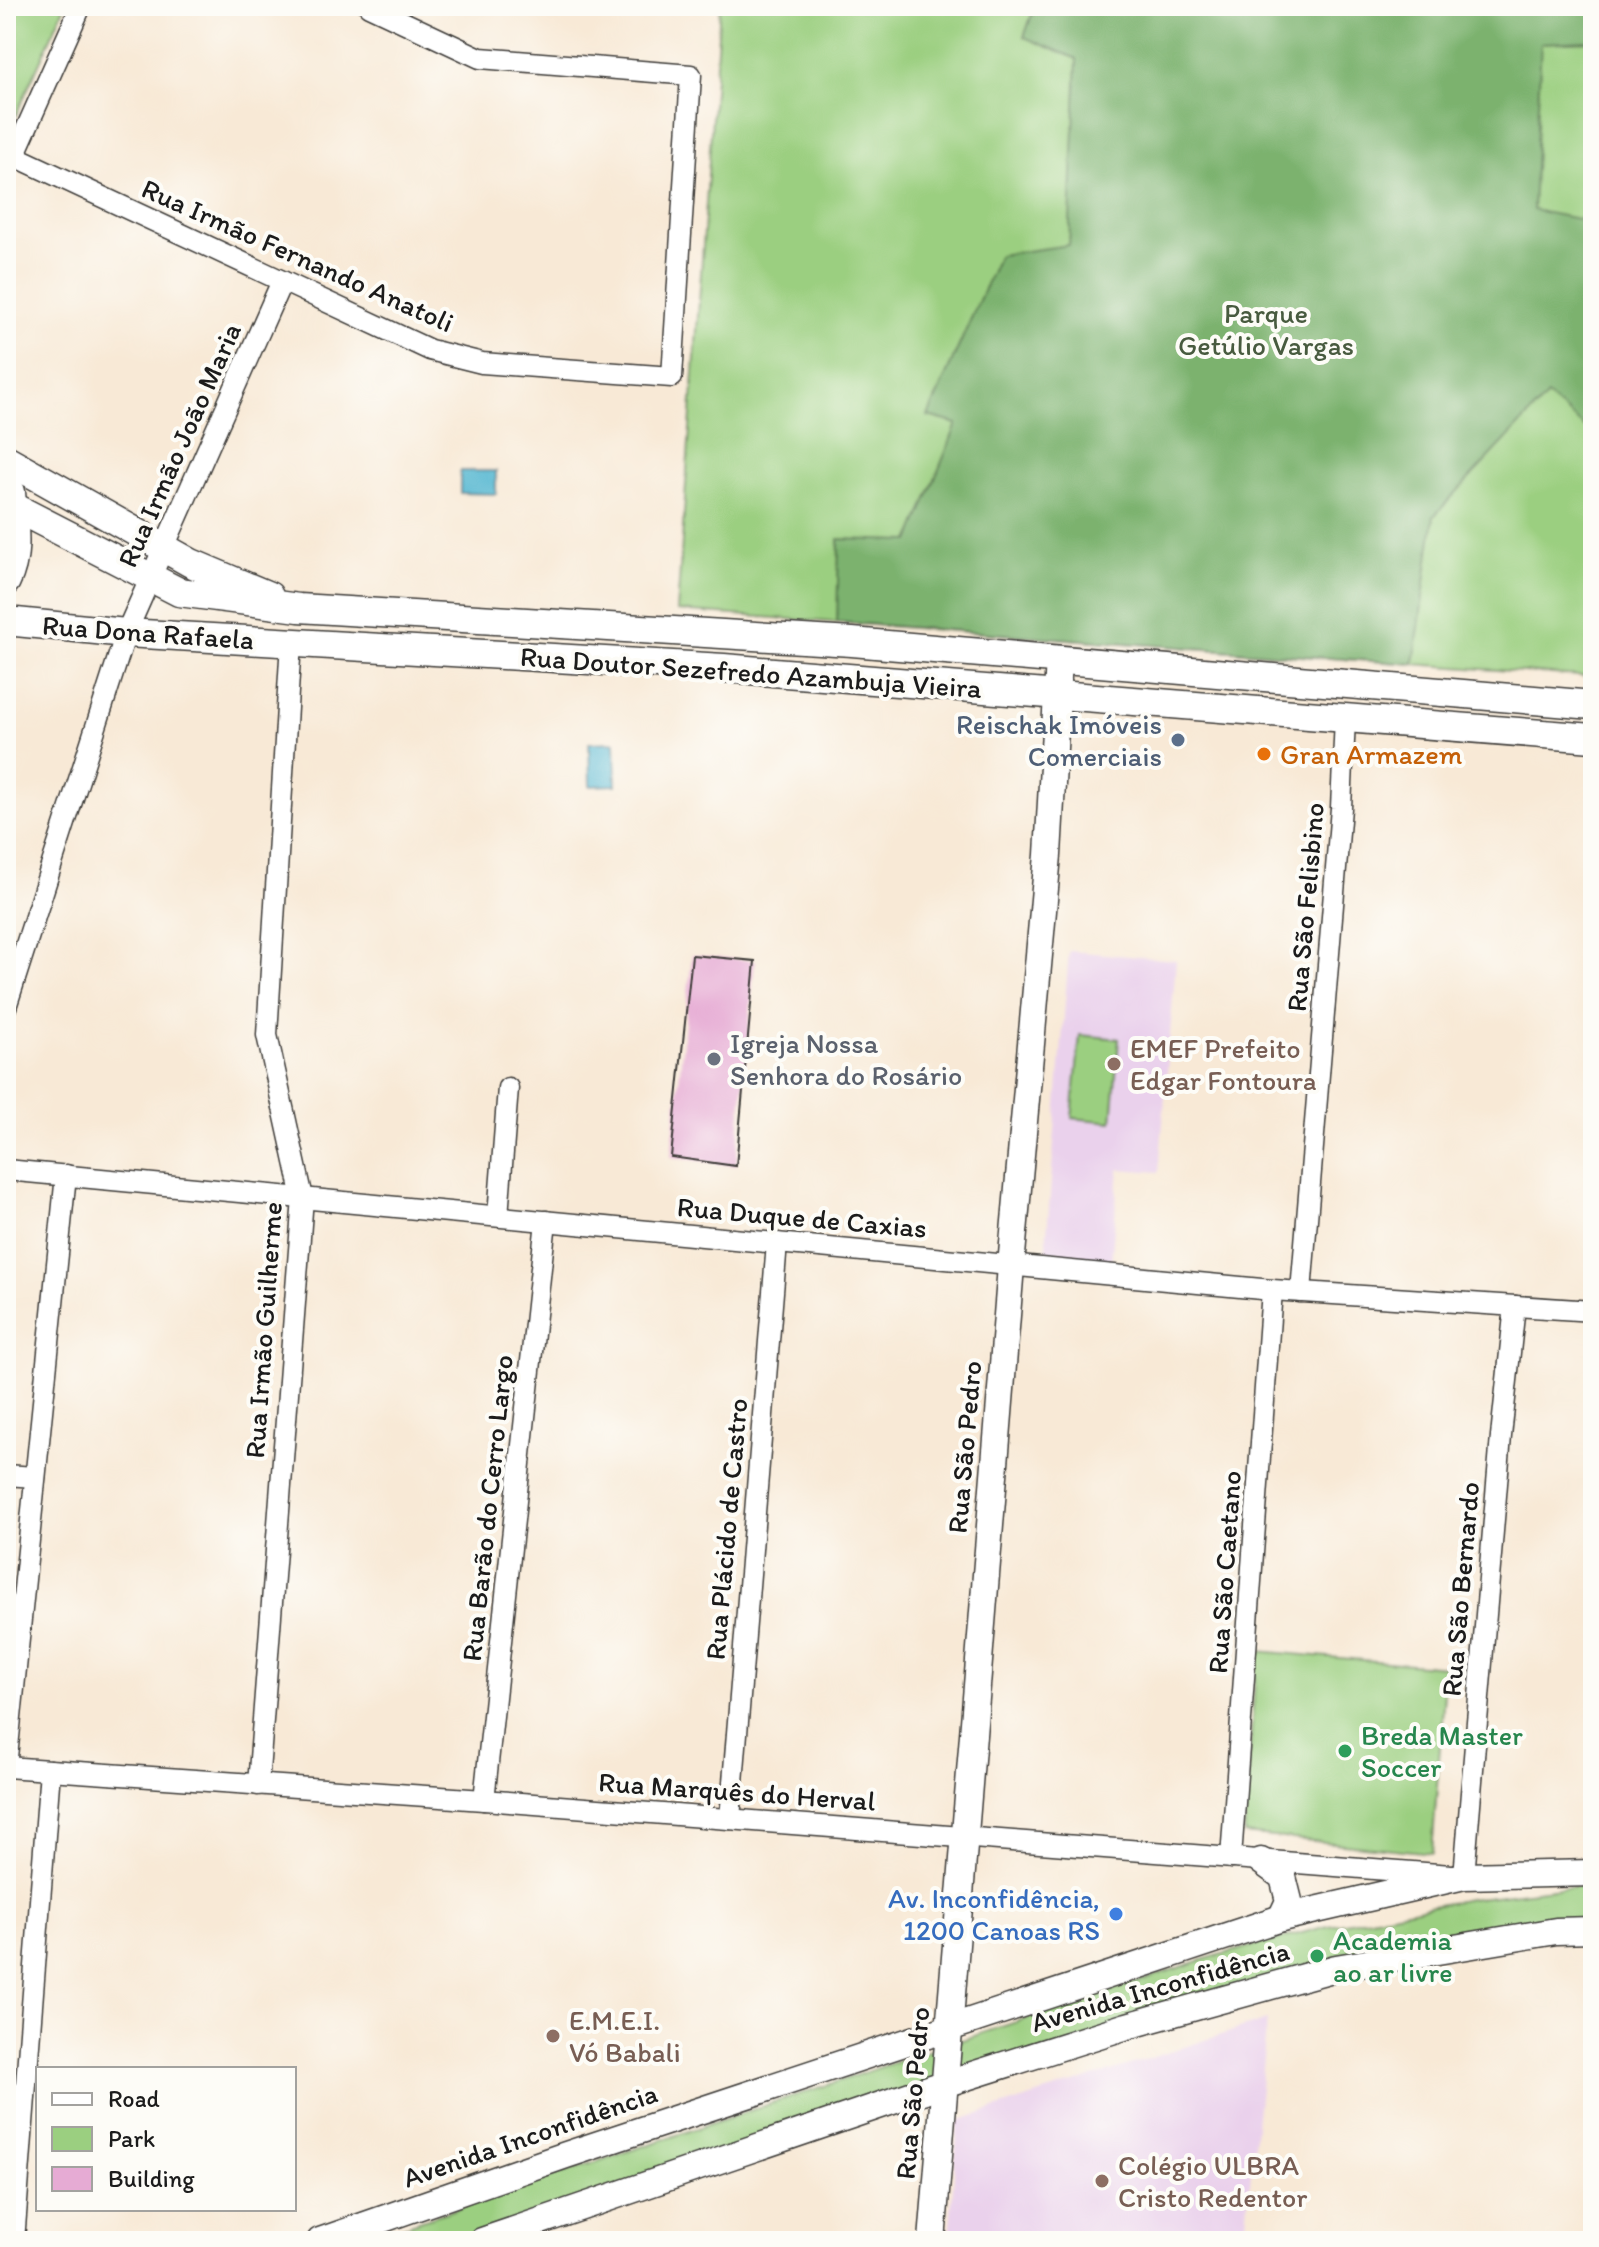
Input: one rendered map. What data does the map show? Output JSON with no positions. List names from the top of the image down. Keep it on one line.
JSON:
{"streets":{"main road":["Rua Dona Rafaela","Rua Doutor Sezefredo Azambuja Vieira"],"street":["Rua Irmão Fernando Anatoli","Rua Irmão João Maria","Rua São Felisbino","Rua Duque de Caxias","Rua Irmão Guilherme","Rua São Pedro","Rua Barão do Cerro Largo","Rua Plácido de Castro","Rua São Caetano","Rua São Bernardo","Rua Marquês do Herval","Avenida Inconfidência"]},"crossings":[["Rua Irmão Fernando Anatoli","Rua Irmão João Maria"],["Rua Irmão João Maria","Rua Dona Rafaela"],["Rua Irmão João Maria","Rua Doutor Sezefredo Azambuja Vieira"],["Rua Dona Rafaela","Rua Doutor Sezefredo Azambuja Vieira"],["Rua Dona Rafaela","Rua Irmão Guilherme"],["Rua Doutor Sezefredo Azambuja Vieira","Rua São Felisbino"],["Rua Doutor Sezefredo Azambuja Vieira","Rua Irmão Guilherme"],["Rua Doutor Sezefredo Azambuja Vieira","Rua São Pedro"],["Rua São Felisbino","Rua Duque de Caxias"],["Rua Duque de Caxias","Rua Irmão Guilherme"],["Rua Duque de Caxias","Rua São Pedro"],["Rua Duque de Caxias","Rua Barão do Cerro Largo"],["Rua Duque de Caxias","Rua Plácido de Castro"],["Rua Duque de Caxias","Rua São Caetano"],["Rua Duque de Caxias","Rua São Bernardo"],["Rua Irmão Guilherme","Rua Marquês do Herval"],["Rua São Pedro","Rua Marquês do Herval"],["Rua São Pedro","Avenida Inconfidência"],["Rua Barão do Cerro Largo","Rua Marquês do Herval"],["Rua Plácido de Castro","Rua Marquês do Herval"],["Rua São Caetano","Rua Marquês do Herval"],["Rua São Bernardo","Rua Marquês do Herval"],["Rua São Bernardo","Avenida Inconfidência"],["Rua Marquês do Herval","Avenida Inconfidência"]],"parks":["Parque Getúlio Vargas"],"places":["Reischak Imóveis Comerciais","Gran Armazem","Igreja Nossa Senhora do Rosário","EMEF Prefeito Edgar Fontoura","Breda Master Soccer","Av. Inconfidência, 1200 Canoas RS","Academia ao ar livre","E.M.E.I. Vó Babali","Colégio ULBRA Cristo Redentor"],"legend":["Road","Park","Building"]}
